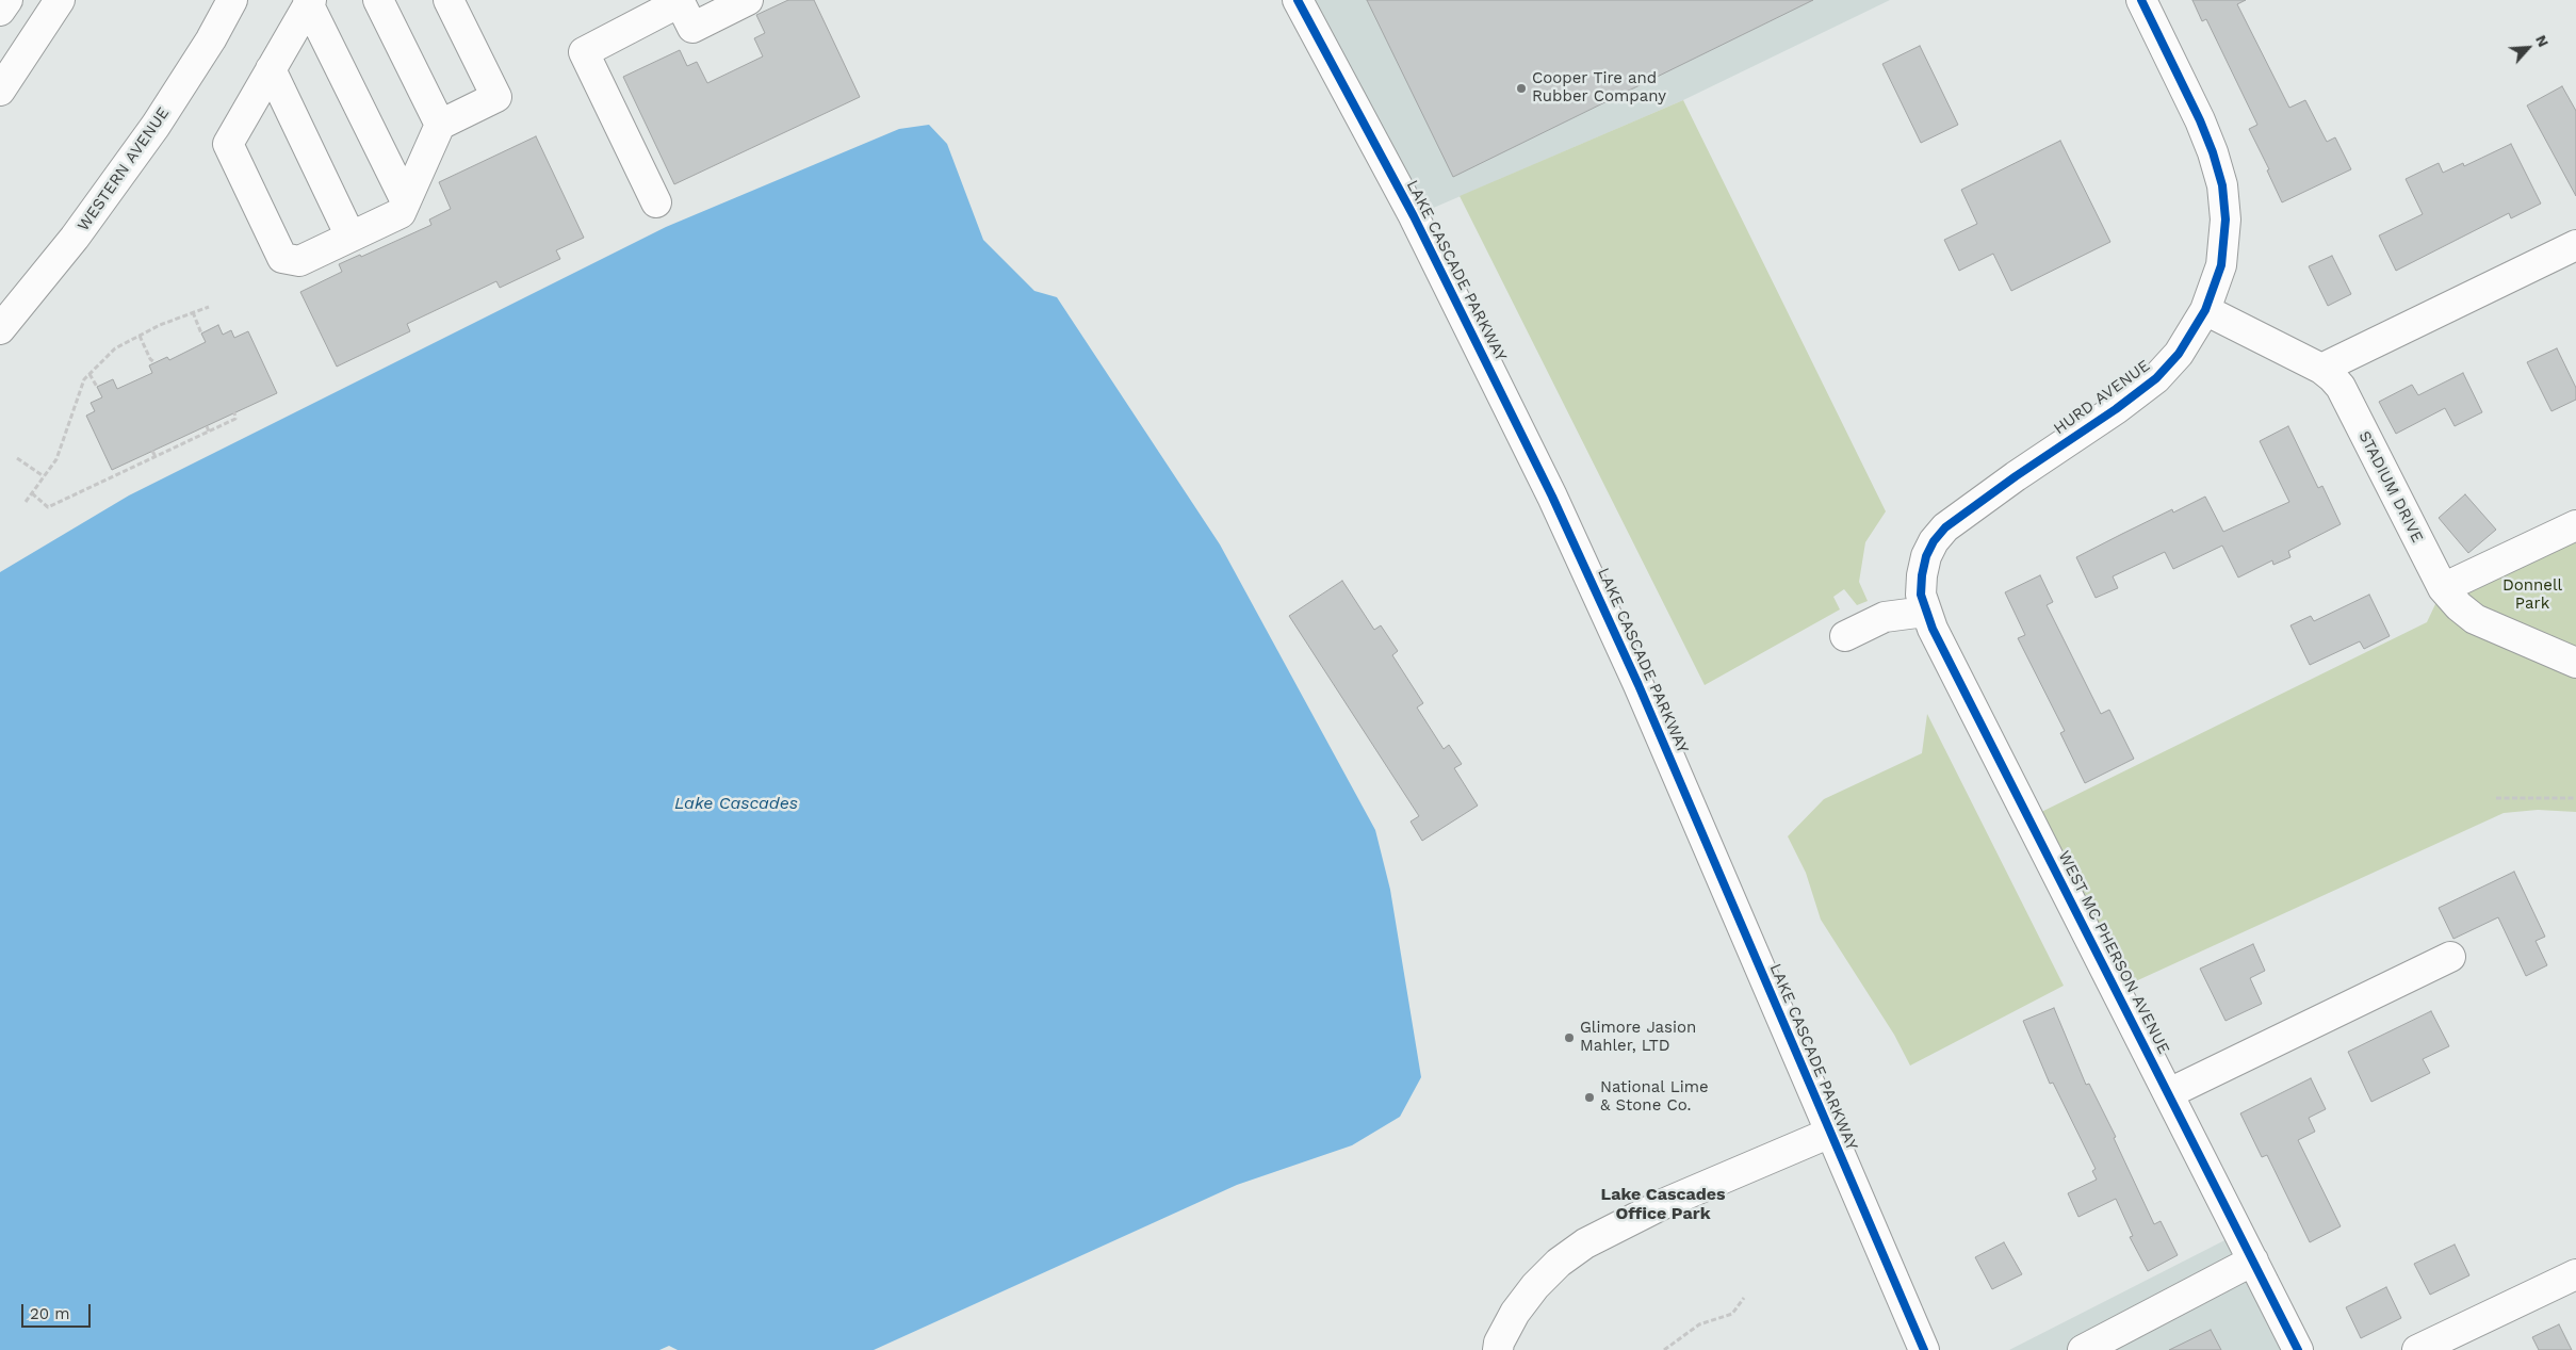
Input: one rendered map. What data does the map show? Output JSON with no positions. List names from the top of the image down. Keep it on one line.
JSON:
{"streets":{"main road":["WESTERN AVENUE","LAKE CASCADE PARKWAY","HURD AVENUE","STADIUM DRIVE","WEST MC PHERSON AVENUE"]},"crossings":[["HURD AVENUE","STADIUM DRIVE"],["HURD AVENUE","WEST MC PHERSON AVENUE"]],"districts":["Lake Cascades Office Park"],"water":["Lake Cascades"],"parks":["Donnell Park"],"places":["Cooper Tire and Rubber Company","Glimore Jasion Mahler, LTD","National Lime & Stone Co."],"scale_bar":"20 m","north":"top right"}
